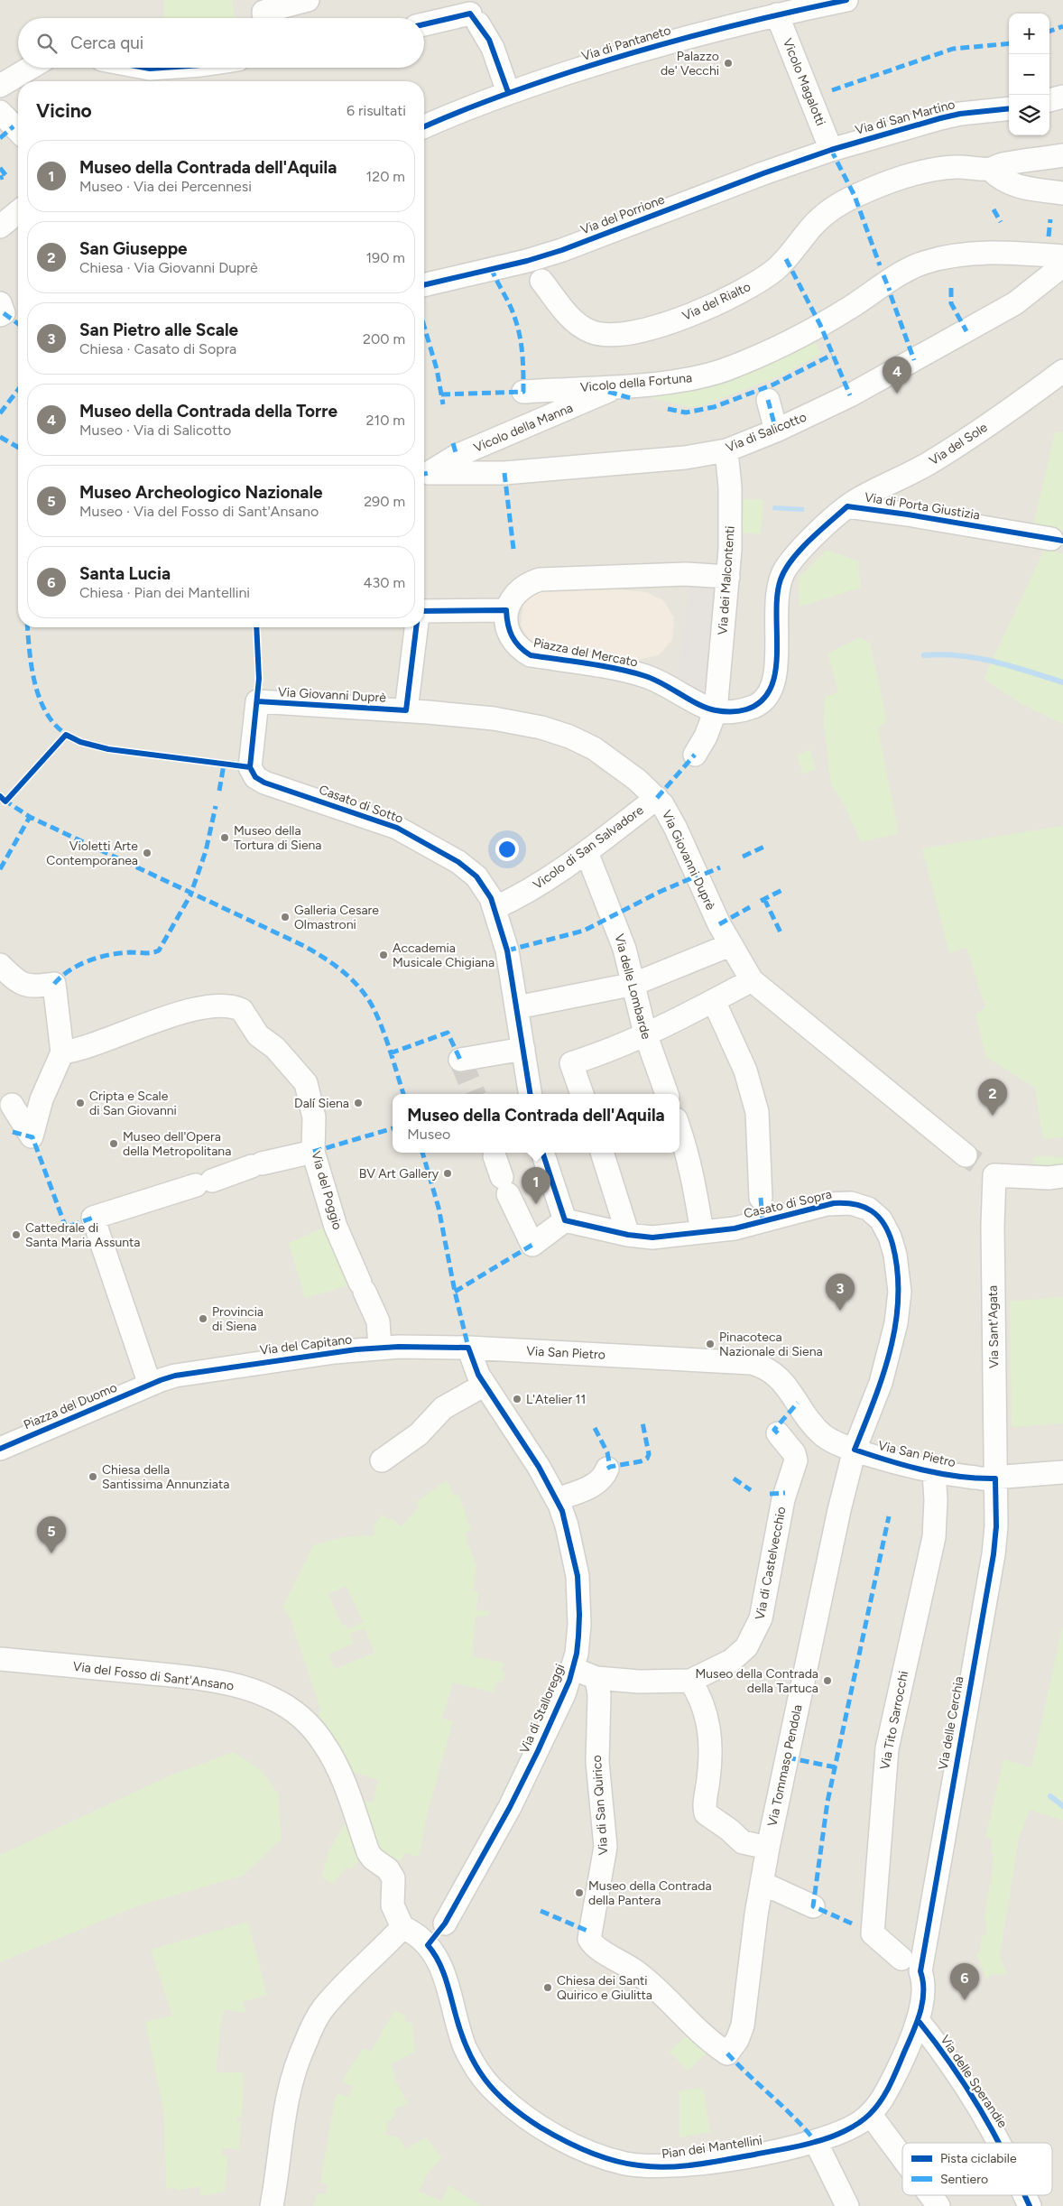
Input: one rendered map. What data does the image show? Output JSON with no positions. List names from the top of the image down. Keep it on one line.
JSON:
{"streets":{"street":["Via di Pantaneto","Vicolo Magalotti","Via di San Martino","Via del Porrione","Via del Rialto","Vicolo della Fortuna","Vicolo della Manna","Via di Salicotto","Via del Sole","Via di Porta Giustizia","Via dei Malcontenti","Piazza del Mercato","Via Giovanni Duprè","Casato di Sotto","Vicolo di San Salvadore","Via delle Lombarde","Via del Poggio","Casato di Sopra","Via Sant'Agata","Via del Capitano","Via San Pietro","Piazza del Duomo","Via di Castelvecchio","Via del Fosso di Sant'Ansano","Via di Stalloreggi","Via Tito Sarrocchi","Via delle Cerchia","Via Tommaso Pendola","Via di San Quirico","Via delle Sperandie","Pian dei Mantellini"]},"crossings":[["Via di Pantaneto","Vicolo Magalotti"],["Vicolo Magalotti","Via di San Martino"],["Vicolo Magalotti","Via del Porrione"],["Via di San Martino","Via del Porrione"],["Via del Porrione","Via del Rialto"],["Vicolo della Fortuna","Vicolo della Manna"],["Vicolo della Manna","Via di Salicotto"],["Via di Salicotto","Via dei Malcontenti"],["Via del Sole","Via di Porta Giustizia"],["Via di Porta Giustizia","Via dei Malcontenti"],["Via di Porta Giustizia","Piazza del Mercato"],["Via dei Malcontenti","Piazza del Mercato"],["Via Giovanni Duprè","Casato di Sotto"],["Via Giovanni Duprè","Vicolo di San Salvadore"],["Via Giovanni Duprè","Via Sant'Agata"],["Casato di Sotto","Vicolo di San Salvadore"],["Vicolo di San Salvadore","Via delle Lombarde"],["Via del Poggio","Via del Capitano"],["Casato di Sopra","Via San Pietro"],["Casato di Sopra","Via Tommaso Pendola"],["Via Sant'Agata","Via San Pietro"],["Via Sant'Agata","Via delle Cerchia"],["Via del Capitano","Via San Pietro"],["Via del Capitano","Piazza del Duomo"],["Via del Capitano","Via di Stalloreggi"],["Via San Pietro","Via di Stalloreggi"],["Via San Pietro","Via Tito Sarrocchi"],["Via San Pietro","Via delle Cerchia"],["Via San Pietro","Via Tommaso Pendola"],["Via di Castelvecchio","Via di Stalloreggi"],["Via di Castelvecchio","Via di San Quirico"],["Via del Fosso di Sant'Ansano","Pian dei Mantellini"],["Via di Stalloreggi","Pian dei Mantellini"],["Via Tito Sarrocchi","Via delle Cerchia"],["Via Tito Sarrocchi","Pian dei Mantellini"],["Via delle Cerchia","Pian dei Mantellini"],["Via Tommaso Pendola","Via di San Quirico"],["Via delle Sperandie","Pian dei Mantellini"]],"places":["Palazzo de' Vecchi","Museo della Tortura di Siena","Violetti Arte Contemporanea","Galleria Cesare Olmastroni","Accademia Musicale Chigiana","Cripta e Scale di San Giovanni","Dalí Siena","Museo dell'Opera della Metropolitana","BV Art Gallery","Cattedrale di Santa Maria Assunta","Provincia di Siena","Pinacoteca Nazionale di Siena","L'Atelier 11","Chiesa della Santissima Annunziata","Museo della Contrada della Tartuca","Museo della Contrada della Pantera","Chiesa dei Santi Quirico e Giulitta"],"legend":["Pista ciclabile","Sentiero"],"page":{"map_buttons":["+","−"],"search":"Cerca qui","heading":["Vicino","6 risultati"],"list":[{"mark":"1","name":"Museo della Contrada dell'Aquila","note":"Museo · Via dei Percennesi","value":"120 m"},{"mark":"2","name":"San Giuseppe","note":"Chiesa · Via Giovanni Duprè","value":"190 m"},{"mark":"3","name":"San Pietro alle Scale","note":"Chiesa · Casato di Sopra","value":"200 m"},{"mark":"4","name":"Museo della Contrada della Torre","note":"Museo · Via di Salicotto","value":"210 m"},{"mark":"5","name":"Museo Archeologico Nazionale","note":"Museo · Via del Fosso di Sant'Ansano","value":"290 m"},{"mark":"6","name":"Santa Lucia","note":"Chiesa · Pian dei Mantellini","value":"430 m"}],"pins":["4","2","1","3","5","6"],"popup":["Museo della Contrada dell'Aquila","Museo"]}}
